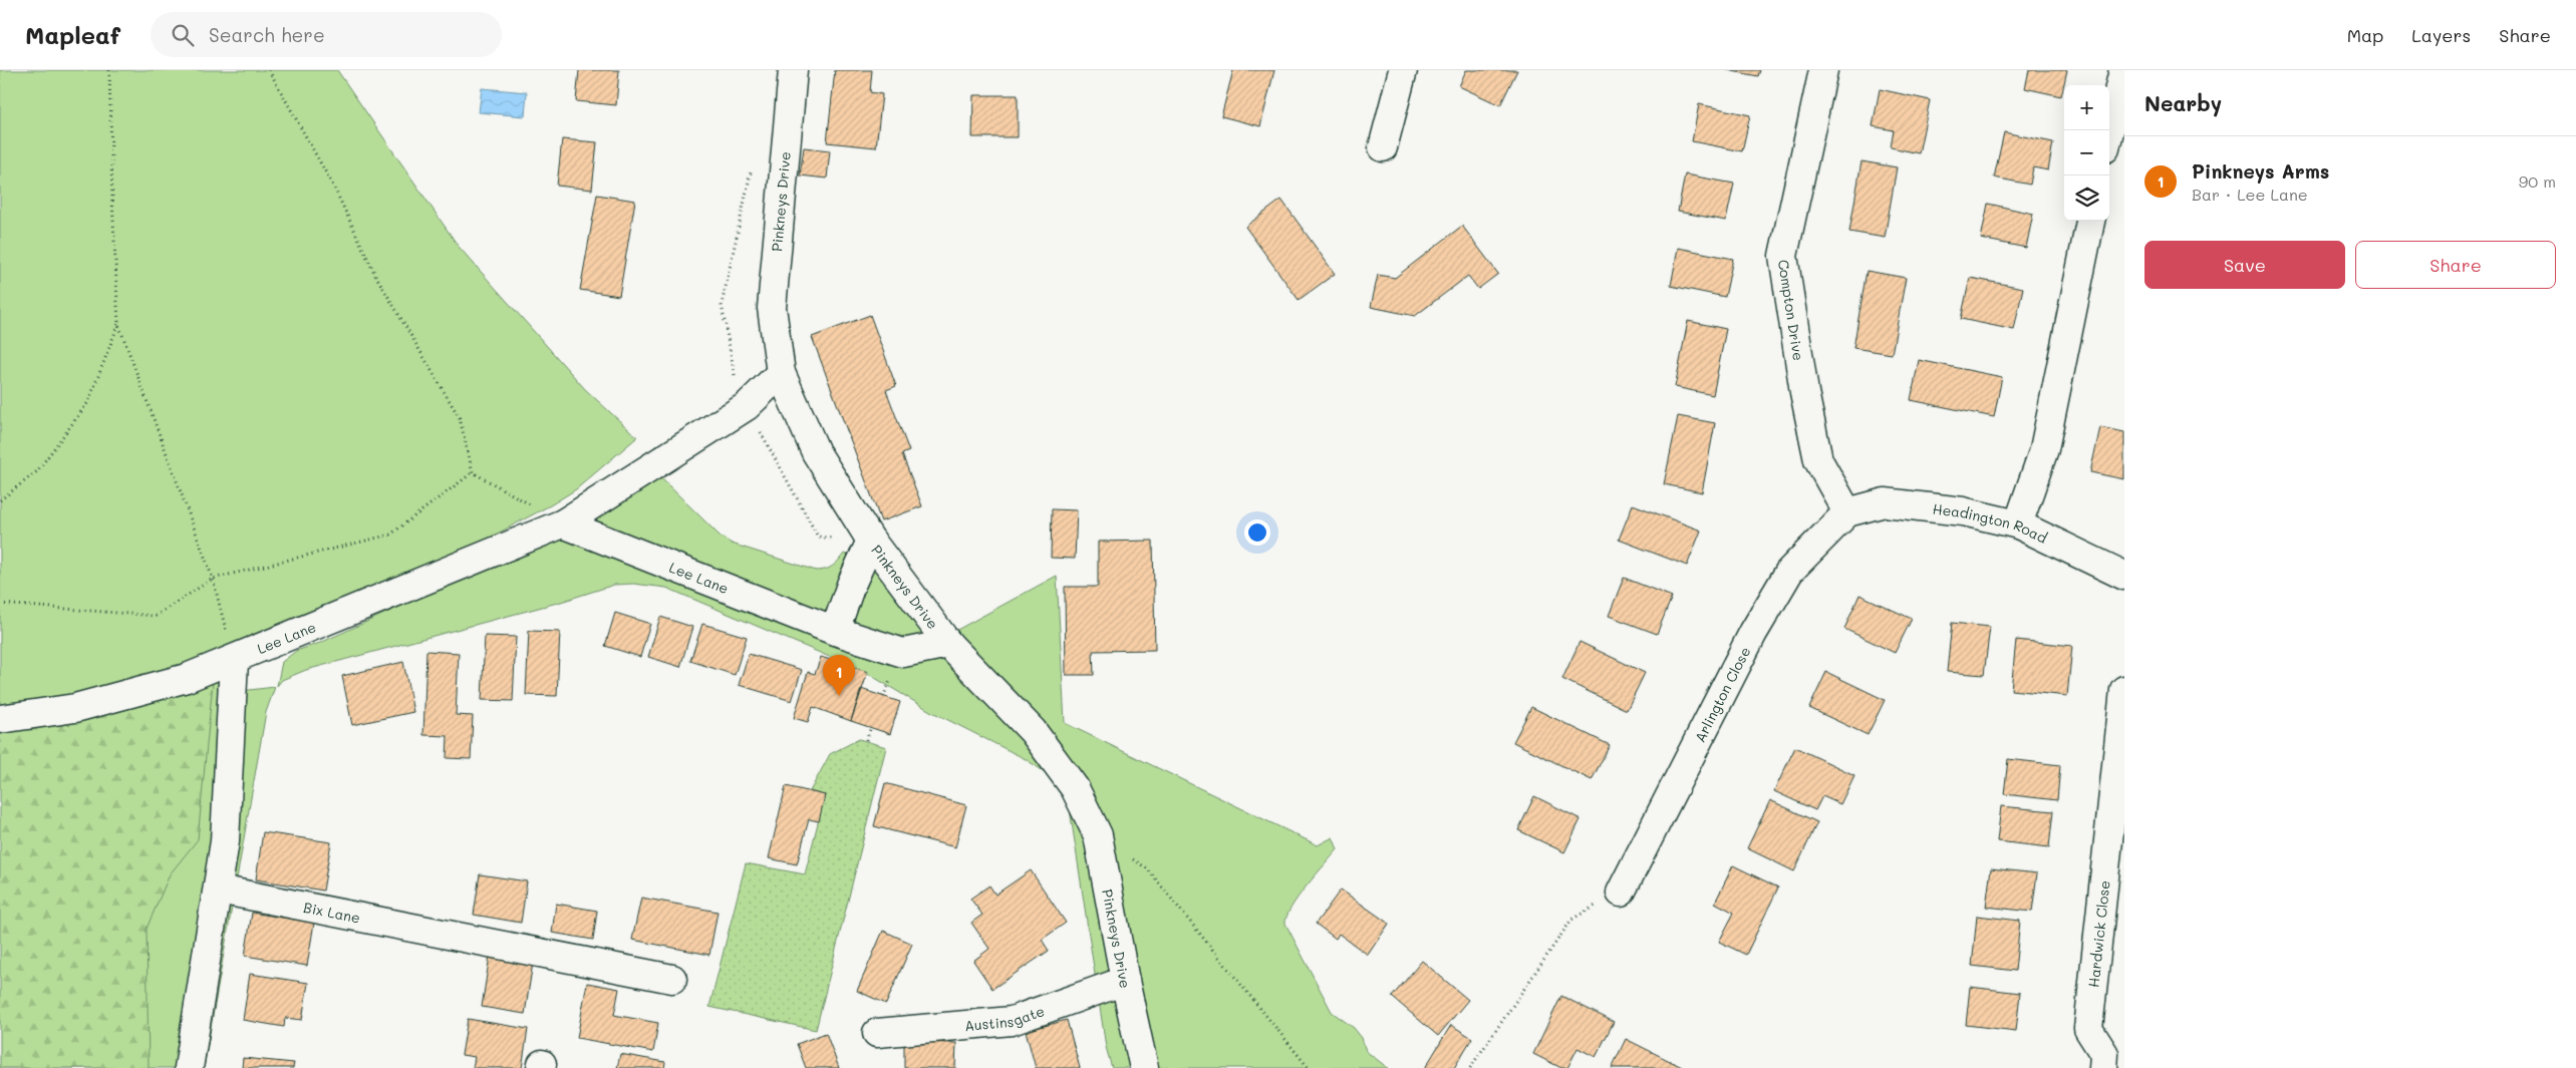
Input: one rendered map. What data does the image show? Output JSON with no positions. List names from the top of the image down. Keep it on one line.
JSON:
{"streets":{"street":["Pinkneys Drive","Compton Drive","Headington Road","Lee Lane","Arlington Close","Bix Lane","Hardwick Close","Austinsgate"]},"crossings":[["Pinkneys Drive","Lee Lane"],["Pinkneys Drive","Austinsgate"],["Compton Drive","Headington Road"],["Compton Drive","Arlington Close"],["Headington Road","Arlington Close"]],"page":{"header":"Mapleaf","search":"Search here","nav":["Map","Layers","Share"],"heading":"Nearby","map_buttons":["+","−"],"list":[{"mark":"1","name":"Pinkneys Arms","note":"Bar · Lee Lane","value":"90 m"}],"buttons":["Save","Share"],"pins":"1"}}
